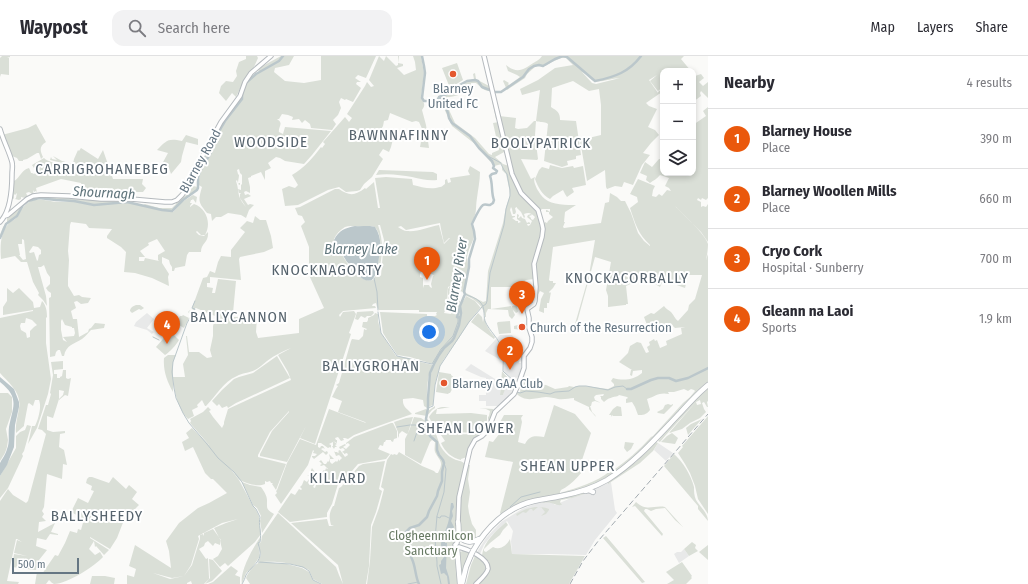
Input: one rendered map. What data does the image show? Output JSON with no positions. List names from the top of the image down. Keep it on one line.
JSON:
{"streets":{"main road":["Blarney Road"]},"districts":["BAWNNAFINNY","WOODSIDE","BOOLYPATRICK","CARRIGROHANEBEG","KNOCKNAGORTY","KNOCKACORBALLY","BALLYCANNON","BALLYGROHAN","SHEAN LOWER","SHEAN UPPER","KILLARD","BALLYSHEEDY"],"water":["Shournagh","Blarney Lake","Blarney River"],"parks":["Clogheenmilcon Sanctuary"],"places":["Blarney United FC","Church of the Resurrection","Blarney GAA Club"],"scale_bar":"500 m","page":{"header":"Waypost","search":"Search here","nav":["Map","Layers","Share"],"heading":["Nearby","4 results"],"map_buttons":["+","−"],"list":[{"mark":"1","name":"Blarney House","note":"Place","value":"390 m"},{"mark":"2","name":"Blarney Woollen Mills","note":"Place","value":"660 m"},{"mark":"3","name":"Cryo Cork","note":"Hospital · Sunberry","value":"700 m"},{"mark":"4","name":"Gleann na Laoi","note":"Sports","value":"1.9 km"}],"pins":["1","3","4","2"],"scale":"500 m"}}
